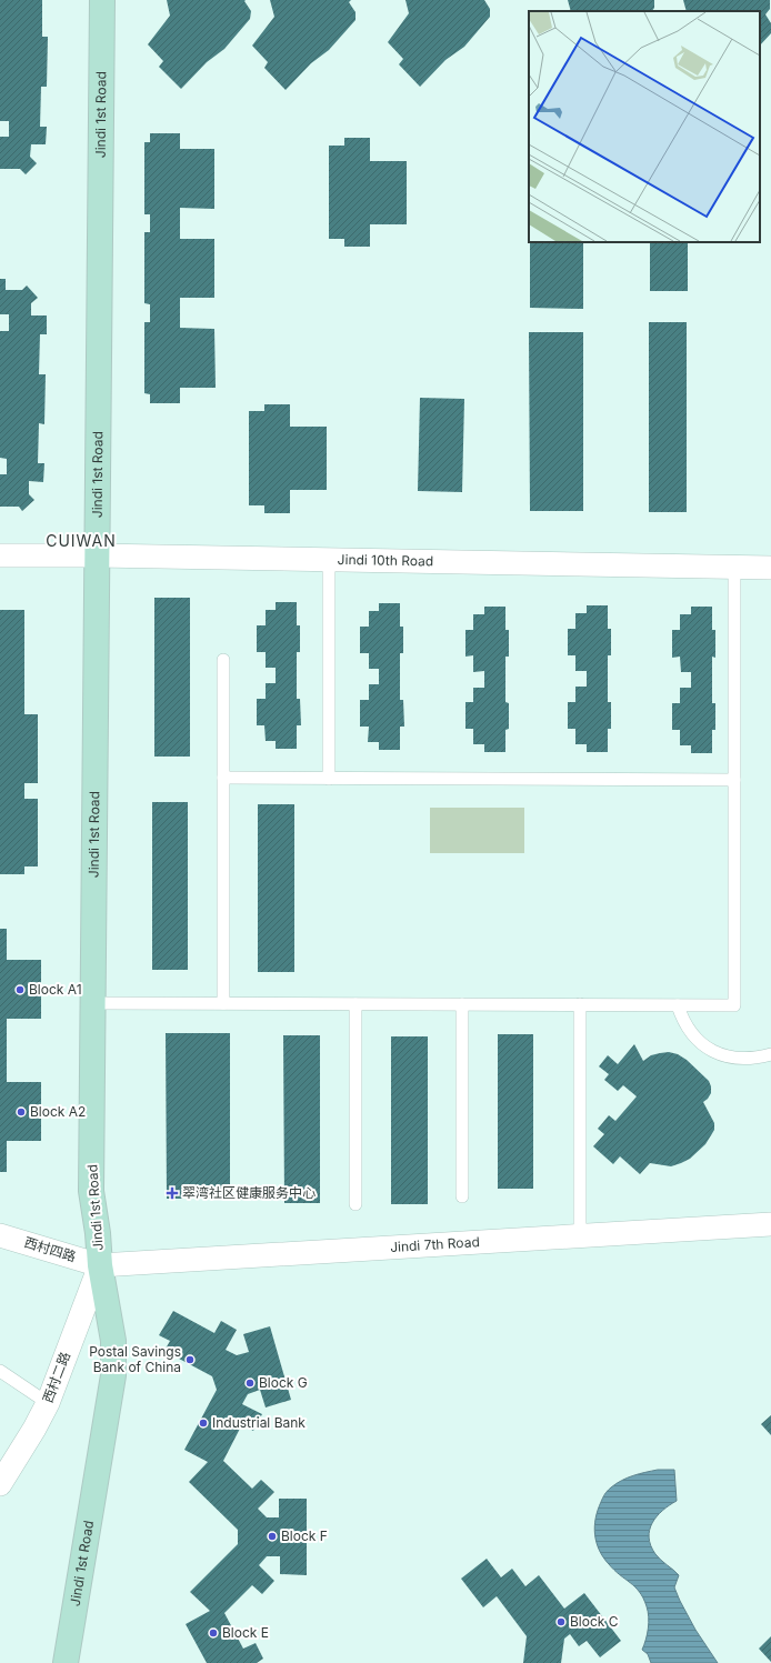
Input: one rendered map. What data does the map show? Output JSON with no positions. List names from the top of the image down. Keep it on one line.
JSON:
{"streets":{"street":["Jindi 1st Road","Jindi 10th Road","Jindi 7th Road","西村四路","西村二路"]},"crossings":[["Jindi 1st Road","Jindi 10th Road"],["Jindi 1st Road","Jindi 7th Road"],["Jindi 1st Road","西村四路"],["Jindi 1st Road","西村二路"],["Jindi 7th Road","西村四路"],["Jindi 7th Road","西村二路"],["西村四路","西村二路"]],"districts":["CUIWAN"],"places":{"other":["Block A1","Block A2","Postal Savings Bank of China","Block G","Industrial Bank","Block F","Block C","Block E"],"health":["翠湾社区健康服务中心"]}}
